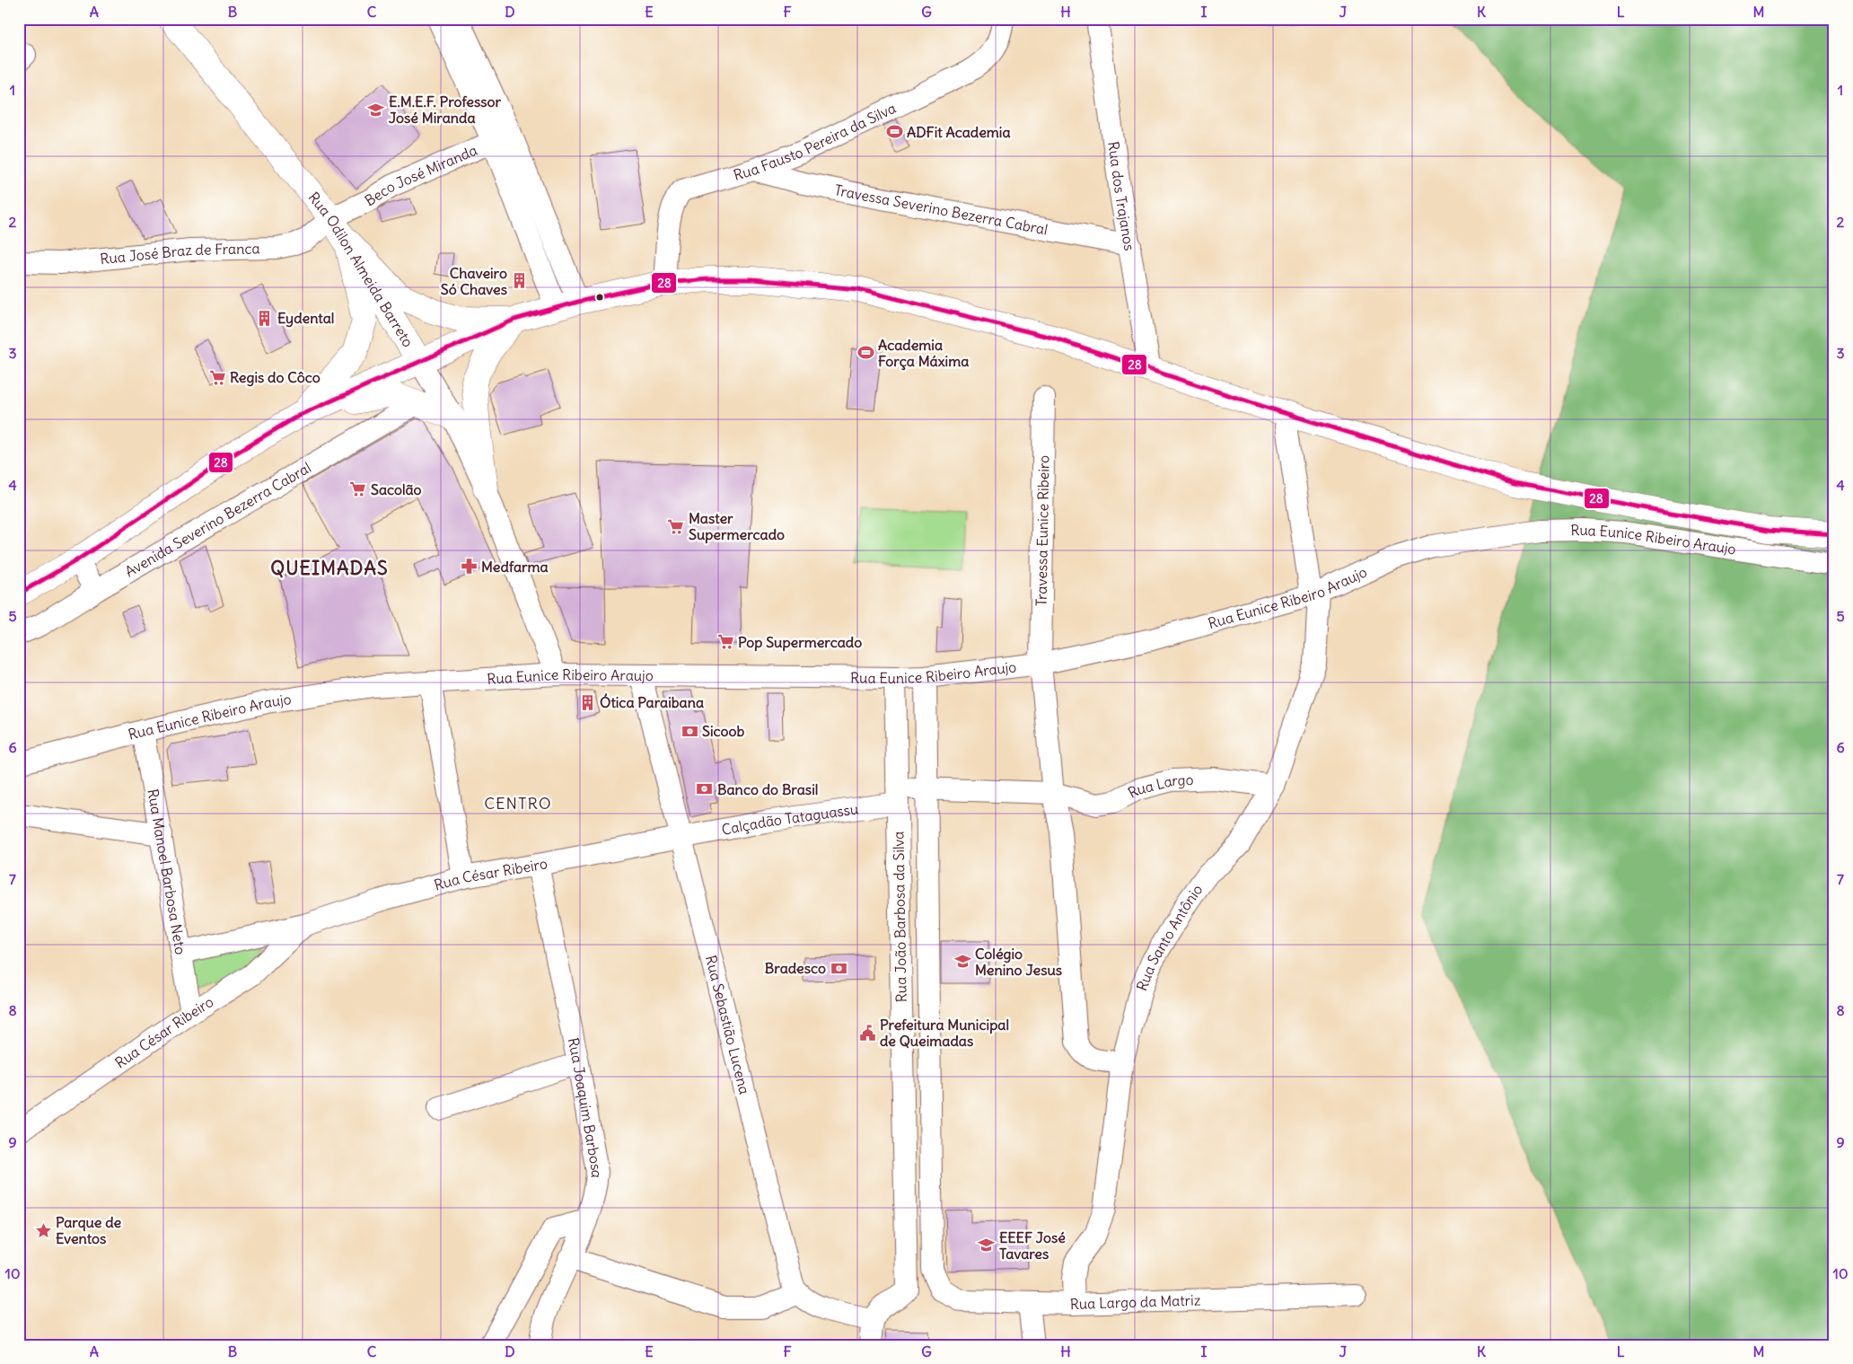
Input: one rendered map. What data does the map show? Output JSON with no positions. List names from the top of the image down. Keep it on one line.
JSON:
{"streets":{"main road":["Rua Odilon Almeida Barreto"],"street":["Rua Fausto Pereira da Silva","Beco José Miranda","Rua dos Trajanos","Travessa Severino Bezerra Cabral","Rua José Braz de Franca","Avenida Severino Bezerra Cabral","Travessa Eunice Ribeiro","Rua Eunice Ribeiro Araujo","Rua Largo","Calçadão Tataguassu","Rua Manoel Barbosa Neto","Rua César Ribeiro","Rua João Barbosa da Silva","Rua Santo Antônio","Rua Sebastião Lucena","Rua Joaquim Barbosa","Rua Largo da Matriz"]},"crossings":[["Rua Fausto Pereira da Silva","Travessa Severino Bezerra Cabral"],["Beco José Miranda","Rua José Braz de Franca"],["Beco José Miranda","Rua Odilon Almeida Barreto"],["Rua dos Trajanos","Travessa Severino Bezerra Cabral"],["Rua José Braz de Franca","Rua Odilon Almeida Barreto"],["Rua Odilon Almeida Barreto","Rua Eunice Ribeiro Araujo"],["Travessa Eunice Ribeiro","Rua Eunice Ribeiro Araujo"],["Travessa Eunice Ribeiro","Rua Largo"],["Travessa Eunice Ribeiro","Rua Santo Antônio"],["Rua Eunice Ribeiro Araujo","Rua Manoel Barbosa Neto"],["Rua Eunice Ribeiro Araujo","Rua João Barbosa da Silva"],["Rua Eunice Ribeiro Araujo","Rua Santo Antônio"],["Rua Eunice Ribeiro Araujo","Rua Sebastião Lucena"],["Rua Largo","Calçadão Tataguassu"],["Rua Largo","Rua João Barbosa da Silva"],["Rua Largo","Rua Santo Antônio"],["Calçadão Tataguassu","Rua César Ribeiro"],["Calçadão Tataguassu","Rua João Barbosa da Silva"],["Calçadão Tataguassu","Rua Sebastião Lucena"],["Rua Manoel Barbosa Neto","Rua César Ribeiro"],["Rua César Ribeiro","Rua Sebastião Lucena"],["Rua César Ribeiro","Rua Joaquim Barbosa"],["Rua João Barbosa da Silva","Rua Largo da Matriz"],["Rua Santo Antônio","Rua Largo da Matriz"]],"districts":["QUEIMADAS","CENTRO"],"places":{"school or university":["E.M.E.F. Professor José Miranda","Colégio Menino Jesus","EEEF José Tavares"],"sports":["ADFit Academia","Academia Força Máxima"],"building":["Chaveiro Só Chaves","Eydental","Ótica Paraibana"],"supermarket":["Regis do Côco","Sacolão","Master Supermercado","Pop Supermercado"],"pharmacy":["Medfarma"],"bank":["Sicoob","Banco do Brasil","Bradesco"],"public building":["Prefeitura Municipal de Queimadas"],"place":["Parque de Eventos"]},"lines":["transit line 28"],"grid":{"columns":["A","B","C","D","E","F","G","H","I","J","K","L","M"],"rows":["1","2","3","4","5","6","7","8","9","10"]}}
